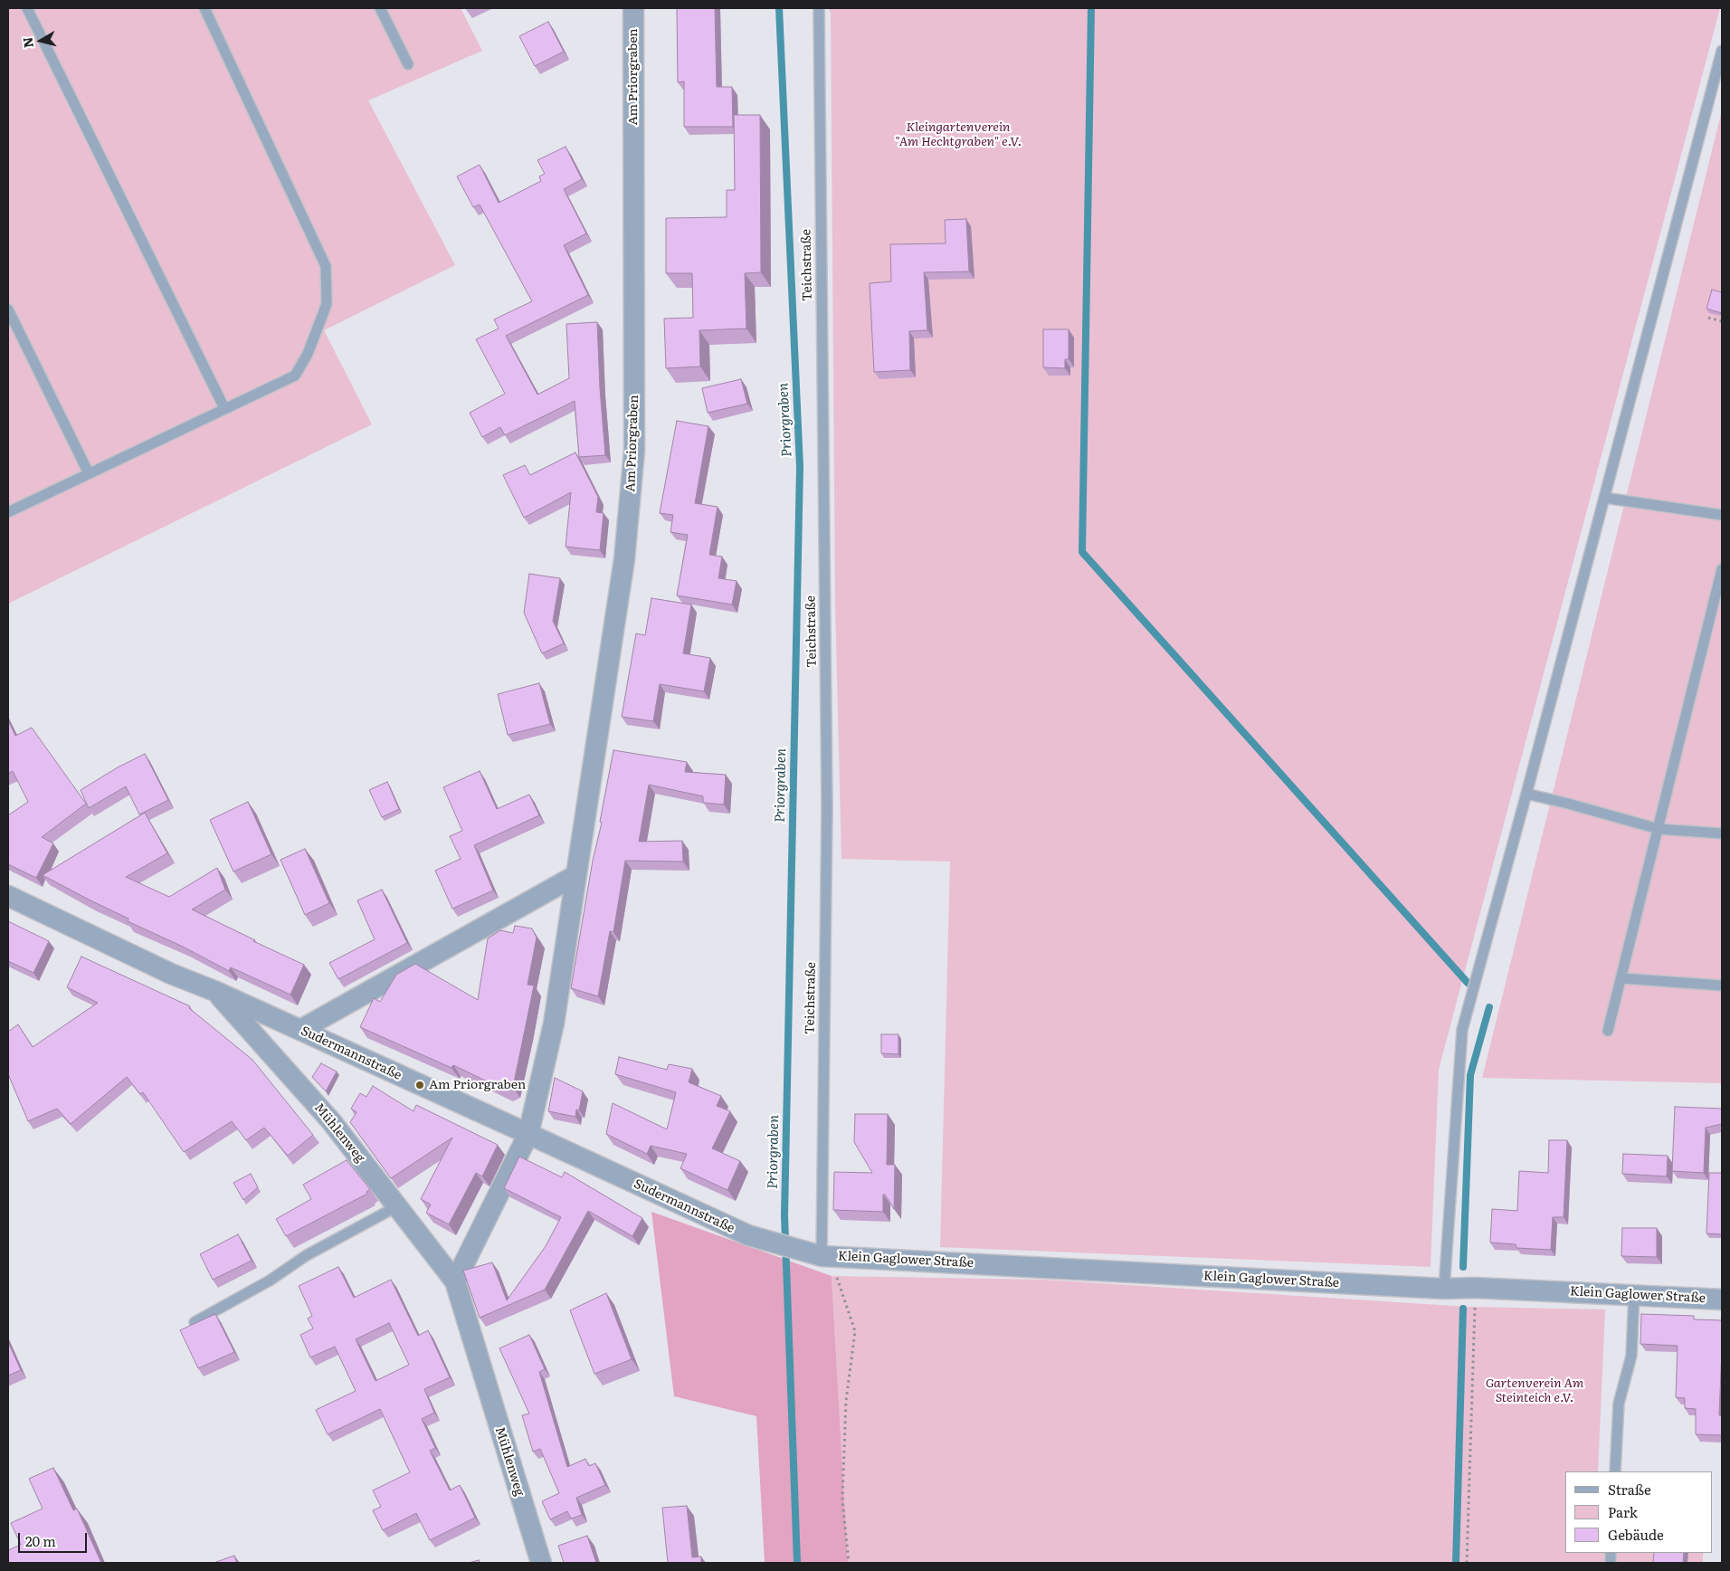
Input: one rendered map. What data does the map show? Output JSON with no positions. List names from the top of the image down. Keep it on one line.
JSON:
{"streets":{"street":["Am Priorgraben","Sudermannstraße","Mühlenweg","Klein Gaglower Straße"],"lane":["Teichstraße"]},"crossings":[["Am Priorgraben","Sudermannstraße"],["Teichstraße","Sudermannstraße"],["Teichstraße","Klein Gaglower Straße"],["Sudermannstraße","Mühlenweg"],["Sudermannstraße","Klein Gaglower Straße"]],"water":["Priorgraben"],"parks":["Kleingartenverein \"Am Hechtgraben\" e.V.","Gartenverein Am Steinteich e.V."],"places":["Am Priorgraben"],"legend":["Straße","Park","Gebäude"],"scale_bar":"20 m","north":"left"}
